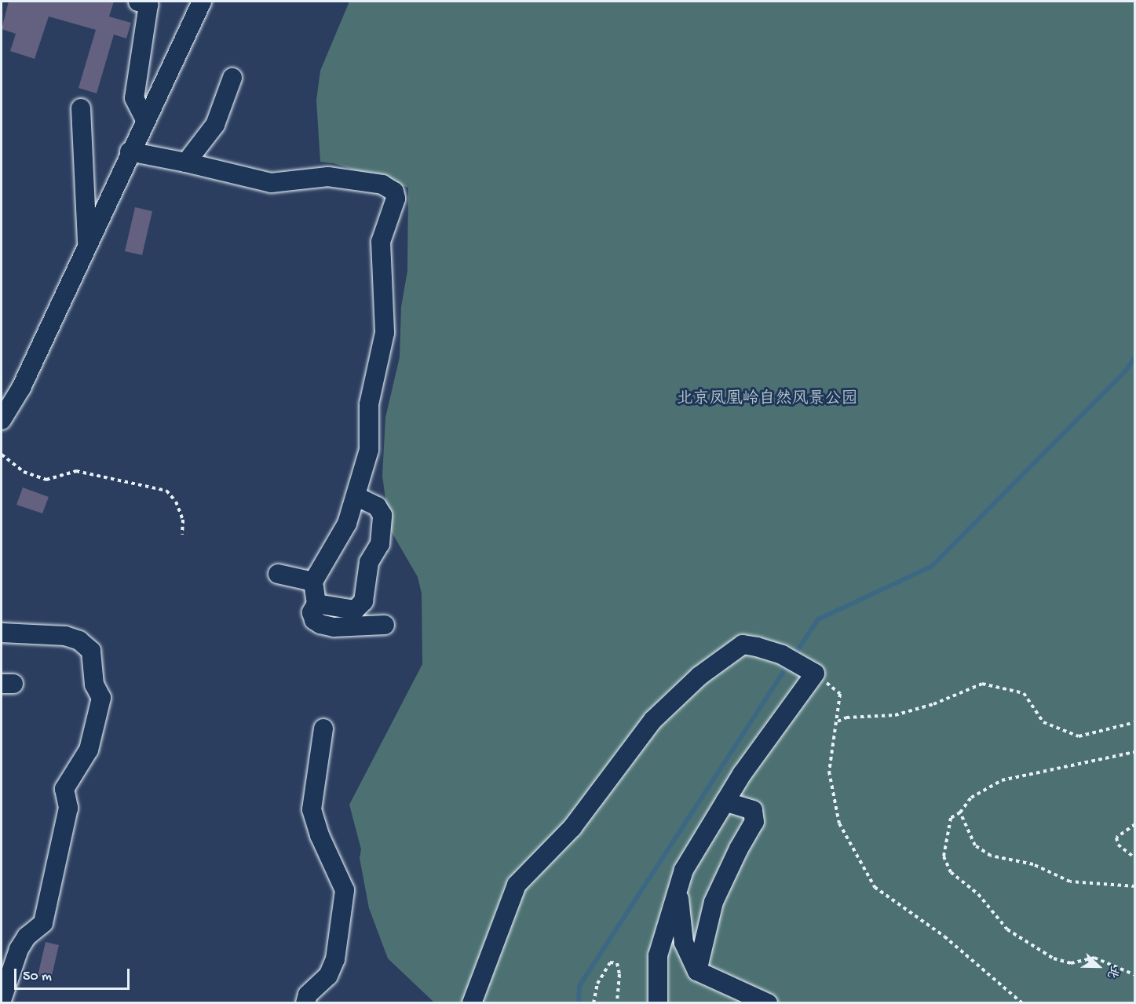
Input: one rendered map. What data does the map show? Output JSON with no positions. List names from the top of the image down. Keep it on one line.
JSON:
{"parks":["北京凤凰岭自然风景公园"],"scale_bar":"50 m","north":"right"}
